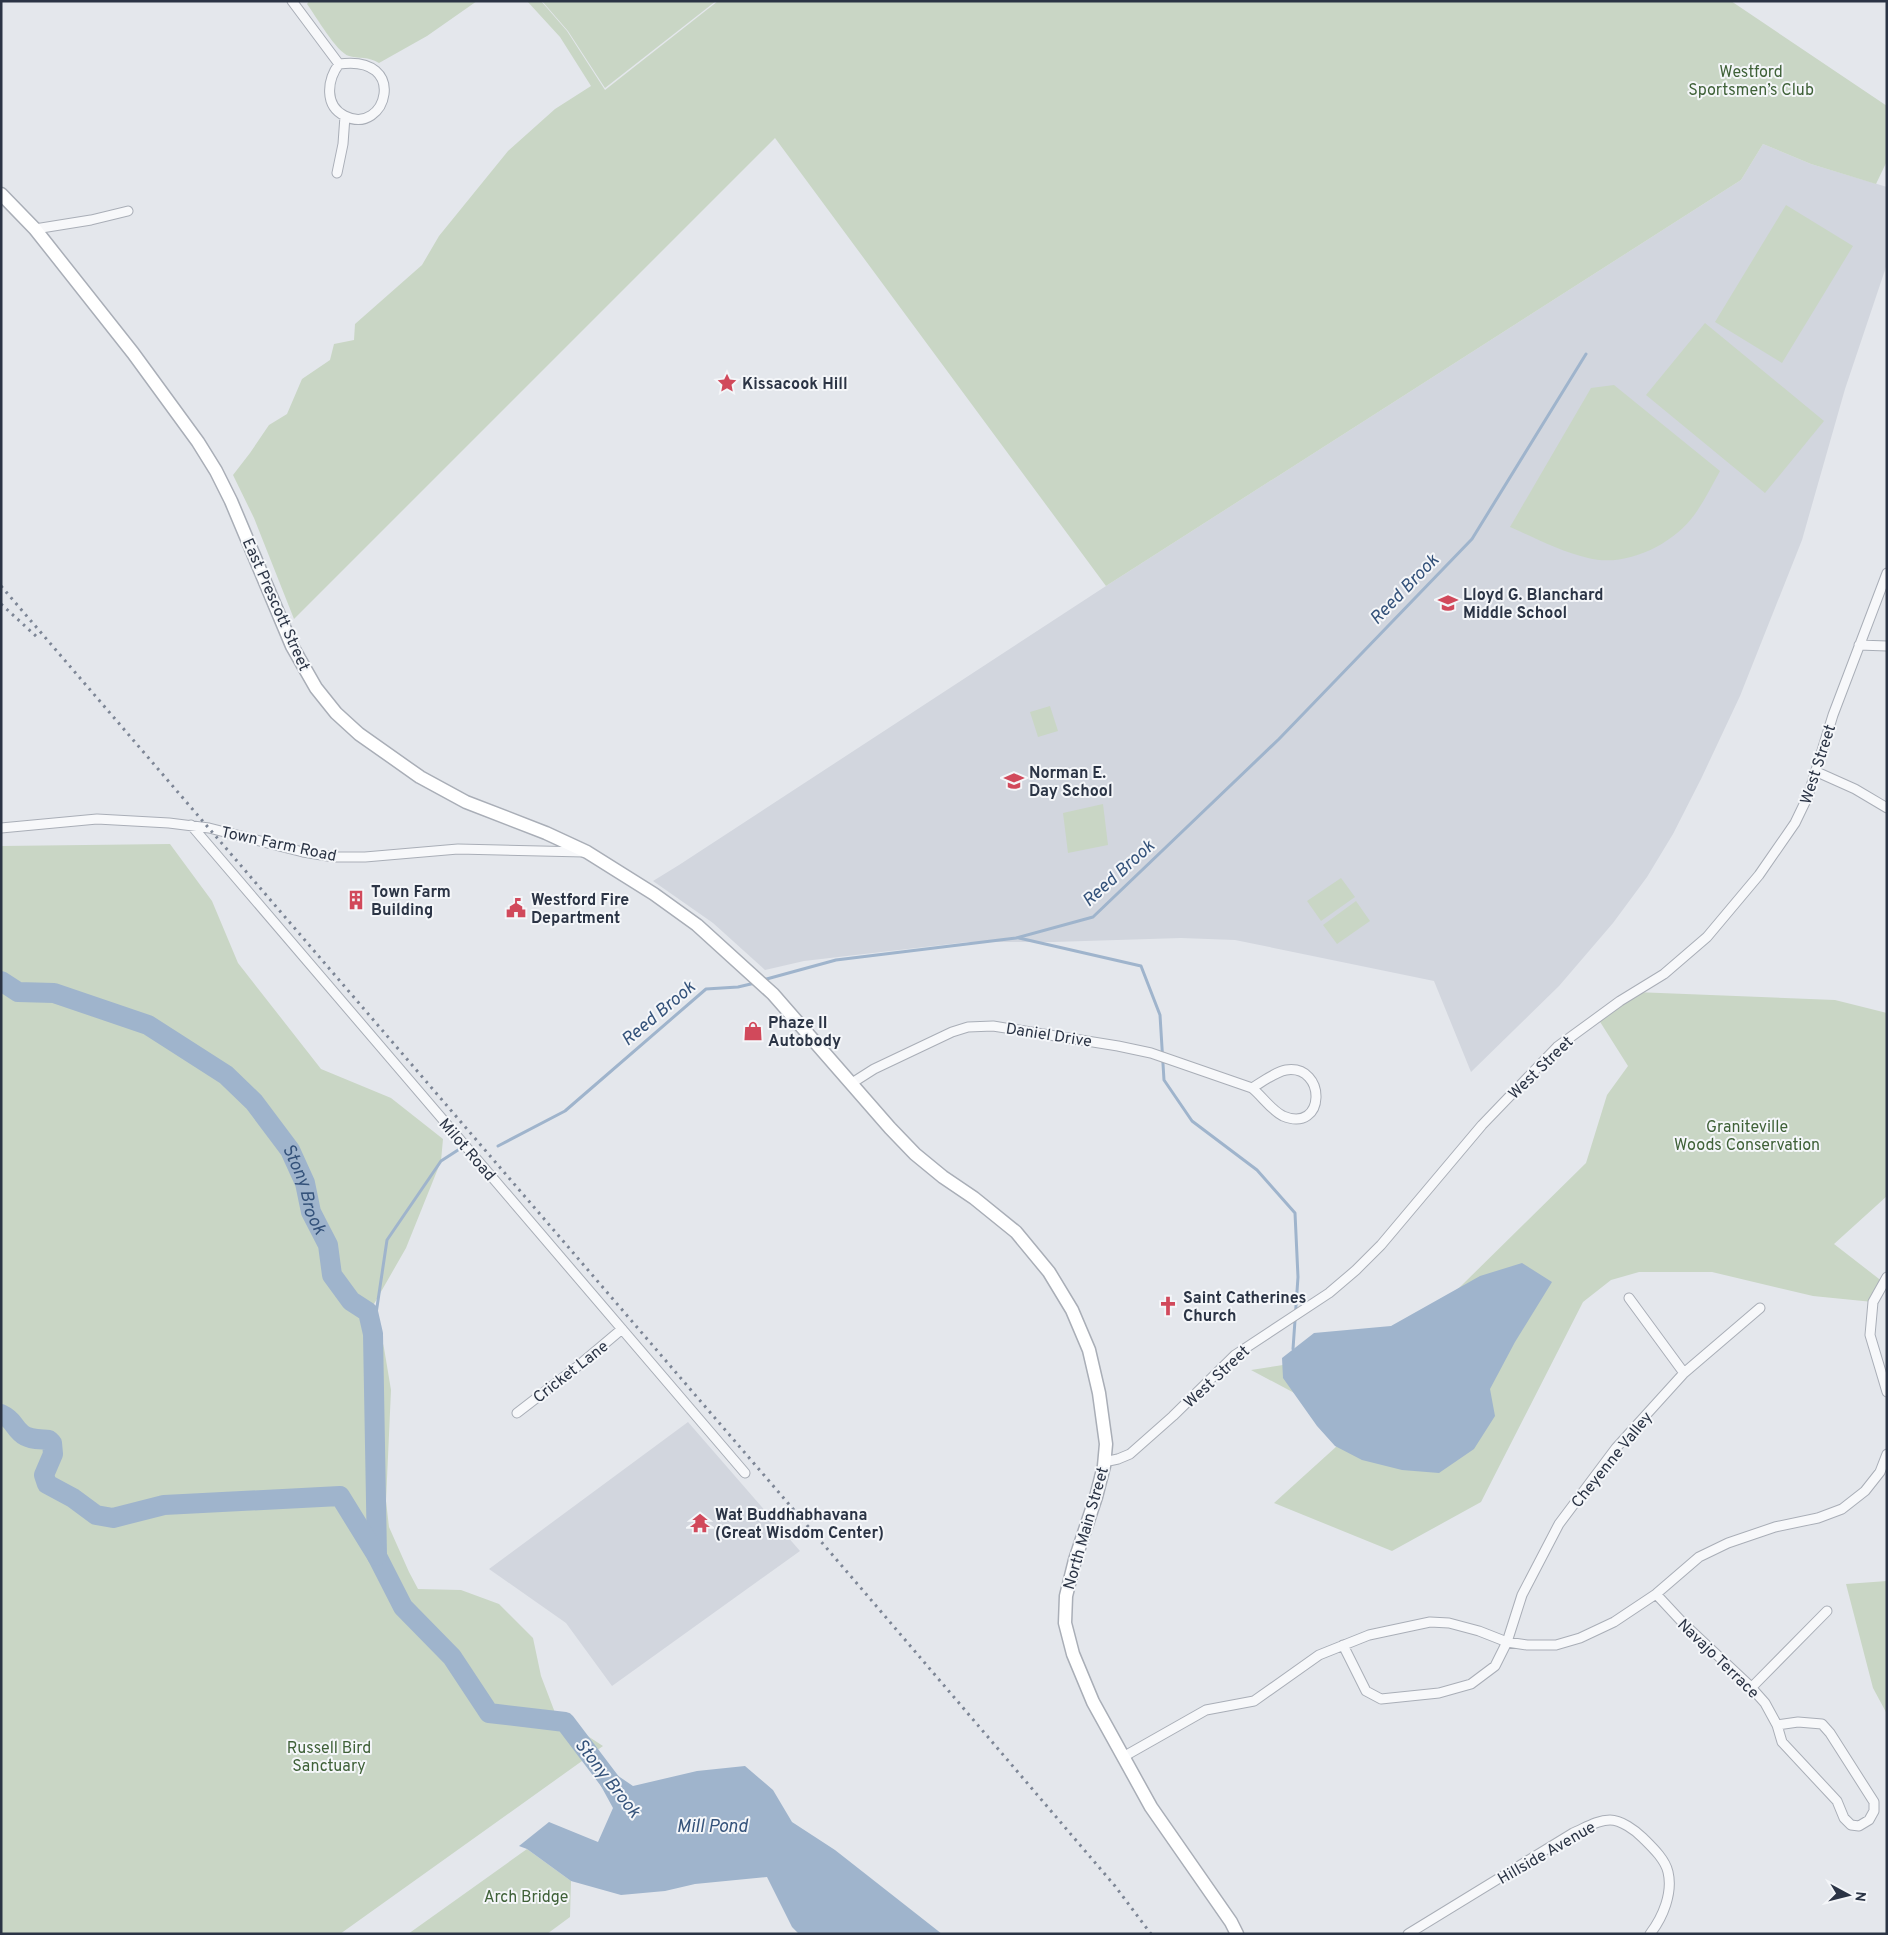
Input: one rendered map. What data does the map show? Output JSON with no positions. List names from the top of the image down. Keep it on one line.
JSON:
{"streets":{"main road":["East Prescott Street","North Main Street"],"street":["West Street","Town Farm Road","Daniel Drive","Milot Road","Cricket Lane","Cheyenne Valley","Navajo Terrace","Hillside Avenue"]},"crossings":[["East Prescott Street","Town Farm Road"],["East Prescott Street","Daniel Drive"],["East Prescott Street","North Main Street"],["West Street","North Main Street"],["Town Farm Road","Milot Road"],["Daniel Drive","North Main Street"],["Milot Road","Cricket Lane"]],"water":["Reed Brook","Stony Brook","Mill Pond"],"parks":["Westford Sportsmen’s Club","Graniteville Woods Conservation","Russell Bird Sanctuary","Arch Bridge"],"places":{"place":["Kissacook Hill"],"school or university":["Lloyd G. Blanchard Middle School","Norman E. Day School"],"building":["Town Farm Building"],"public building":["Westford Fire Department"],"shop":["Phaze II Autobody"],"church":["Saint Catherines Church"],"temple":["Wat Buddhabhavana (Great Wisdom Center)"]},"north":"right"}
